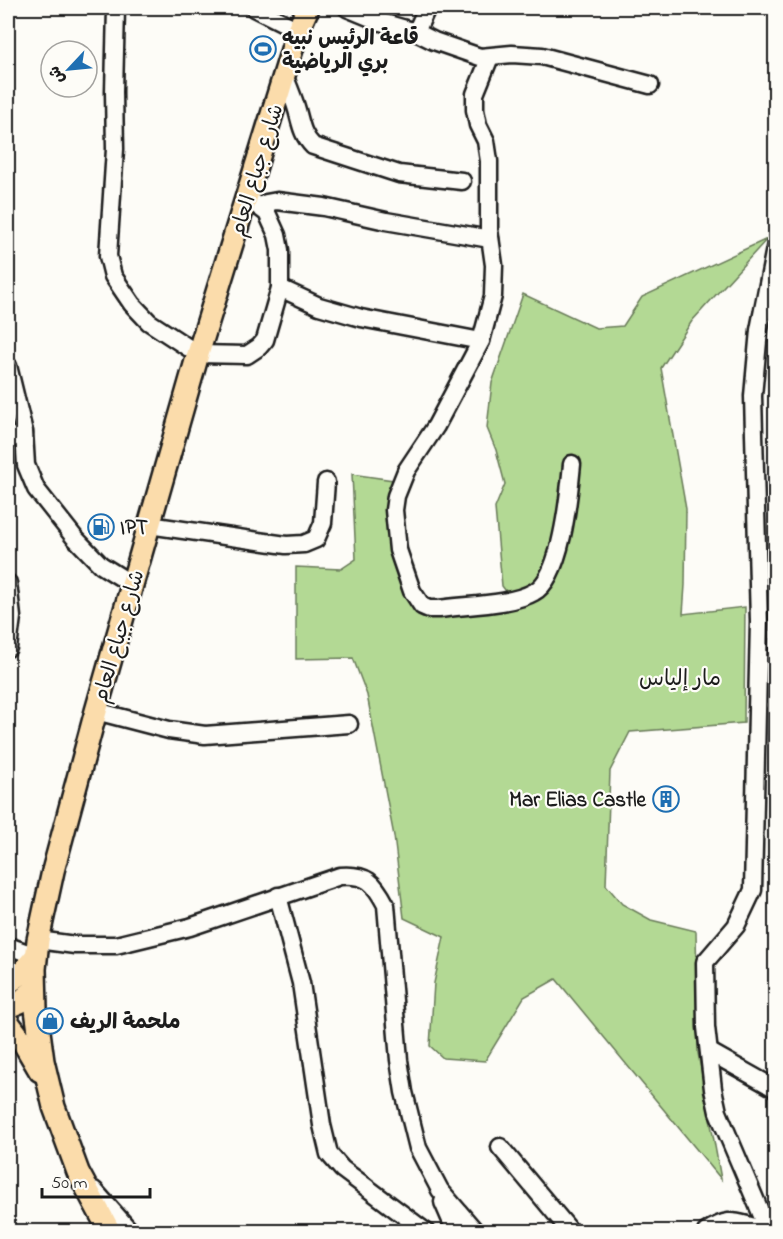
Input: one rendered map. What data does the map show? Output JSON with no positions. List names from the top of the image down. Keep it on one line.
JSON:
{"streets":{"main road":["شارع جباع العام"]},"districts":["مار إلياس"],"places":{"sports":["قاعة الرئيس نبيه بري الرياضية"],"fuel station":["IPT"],"building":["Mar Elias Castle"],"shop":["ملحمة الريف"]},"scale_bar":"50 m","north":"bottom left"}
